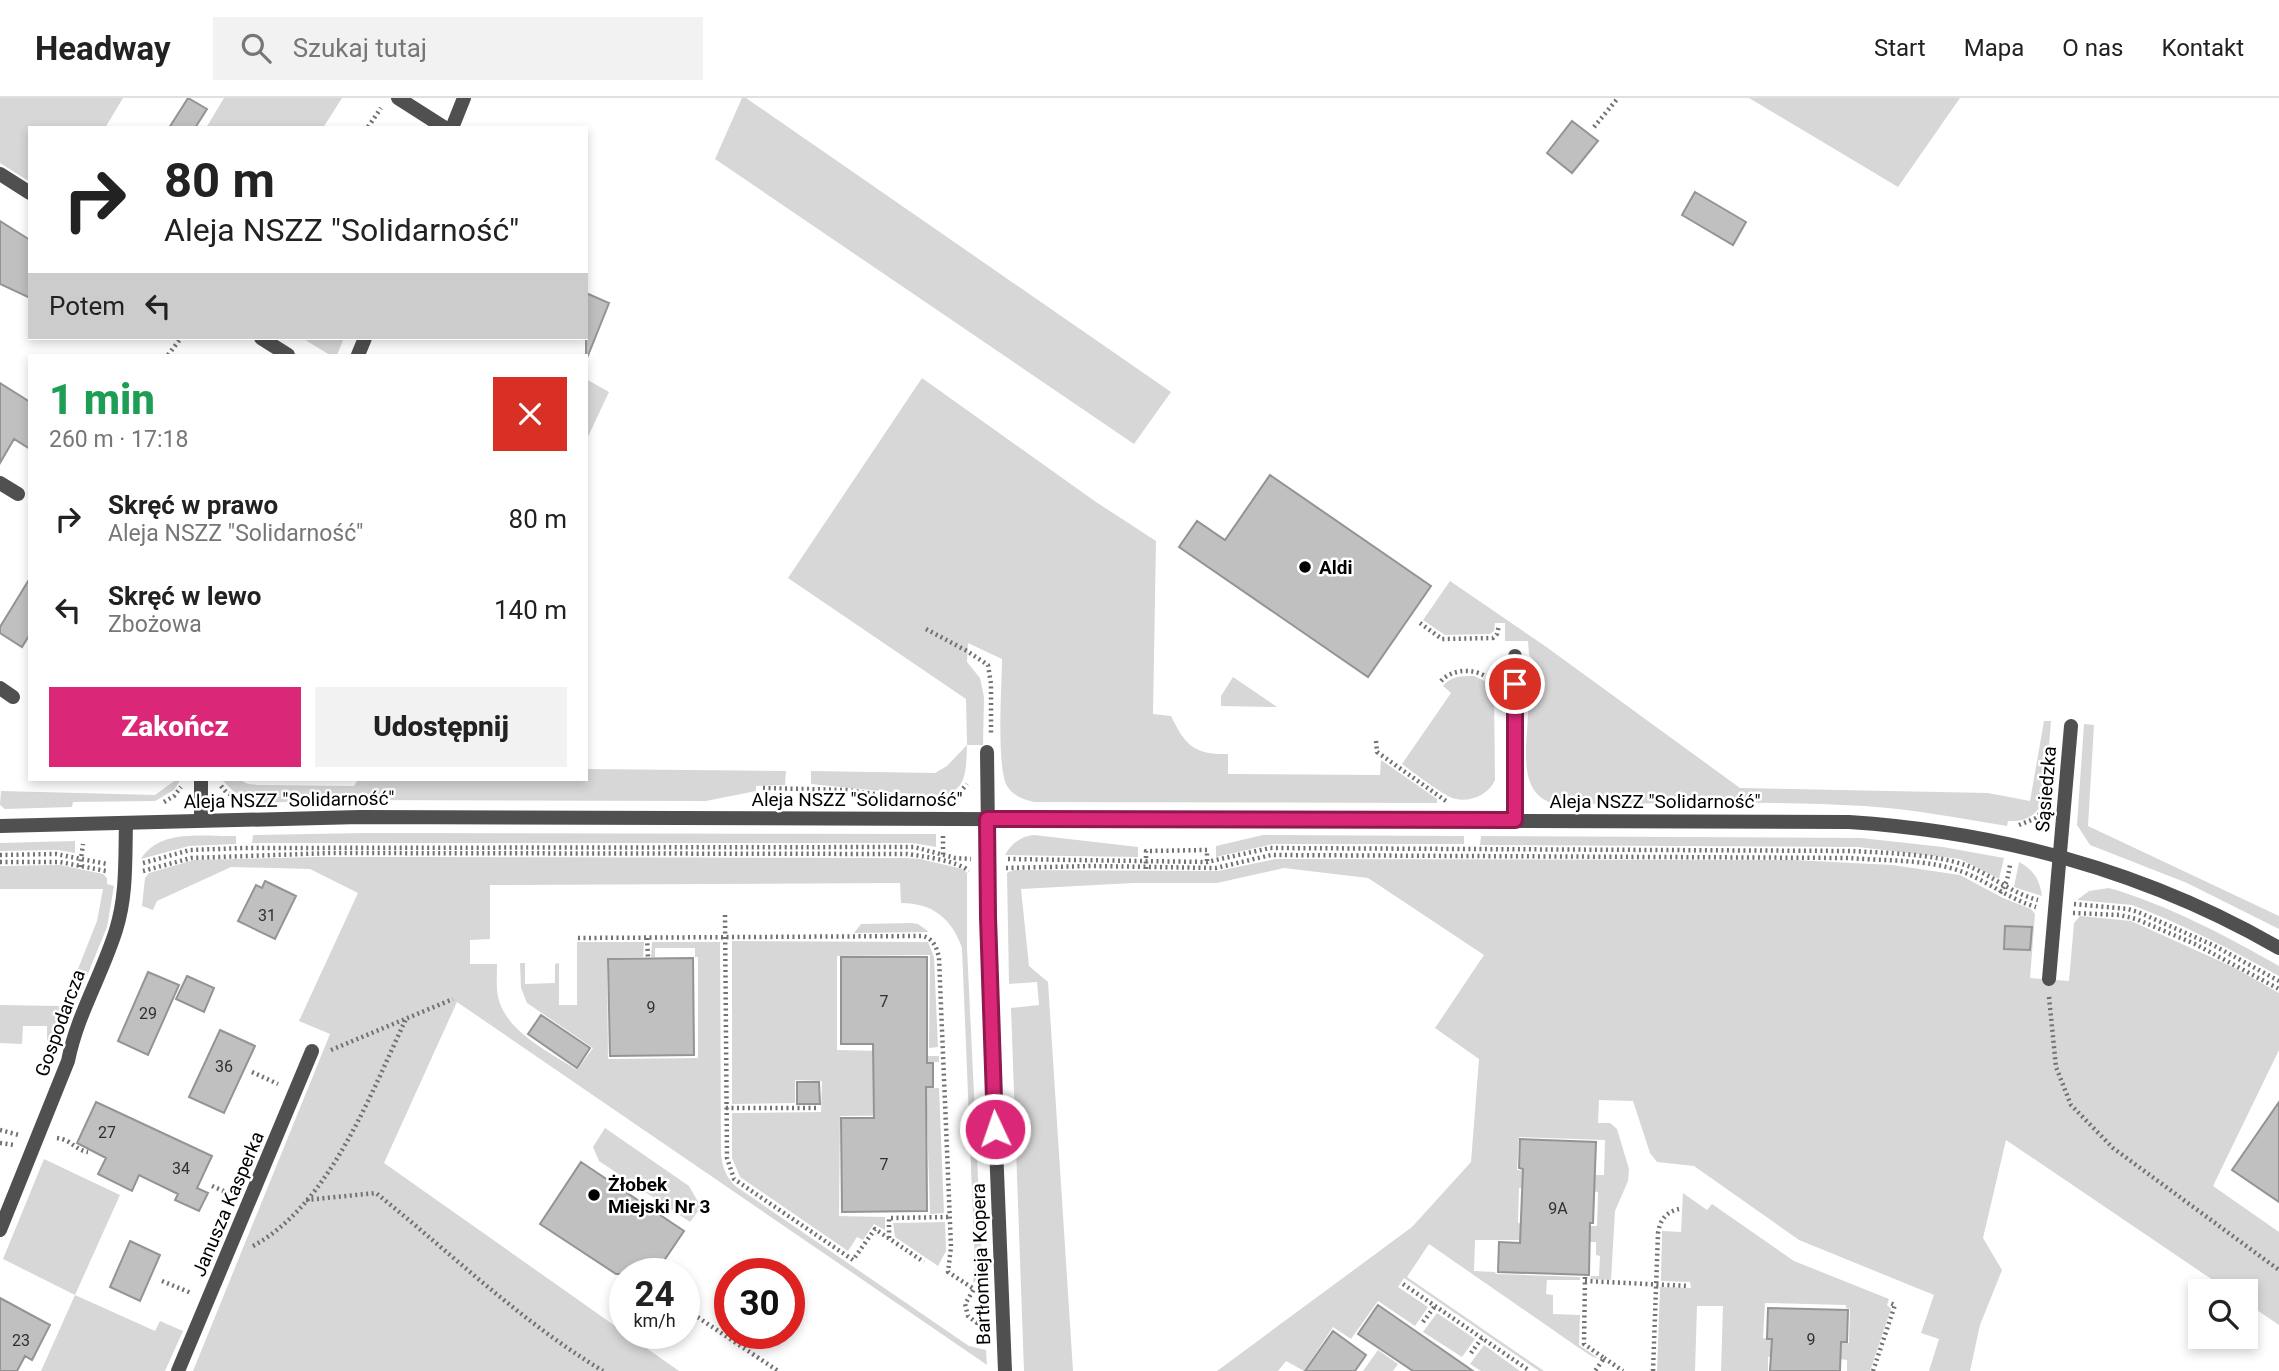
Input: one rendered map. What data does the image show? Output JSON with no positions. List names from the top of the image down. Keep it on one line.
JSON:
{"streets":{"street":["Sąsiedzka","Aleja NSZZ \"Solidarność\"","Gospodarcza","Janusza Kasperka","Bartłomieja Kopera"]},"crossings":[["Sąsiedzka","Aleja NSZZ \"Solidarność\""],["Aleja NSZZ \"Solidarność\"","Gospodarcza"],["Aleja NSZZ \"Solidarność\"","Bartłomieja Kopera"]],"places":["Aldi","Żłobek Miejski Nr 3"],"house_numbers":["31","7","9","29","36","27","7","34","9A","9","23"],"page":{"header":"Headway","search":"Szukaj tutaj","nav":["Start","Mapa","O nas","Kontakt"],"turn":["80 m","Aleja NSZZ \"Solidarność\""],"then":"Potem","heading":["1 min","260 m · 17:18"],"list":[{"name":"Skręć w prawo","note":"Aleja NSZZ \"Solidarność\"","value":"80 m"},{"name":"Skręć w lewo","note":"Zbożowa","value":"140 m"}],"buttons":["Zakończ","Udostępnij"],"speed":"24 km/h","limit":"30"}}
